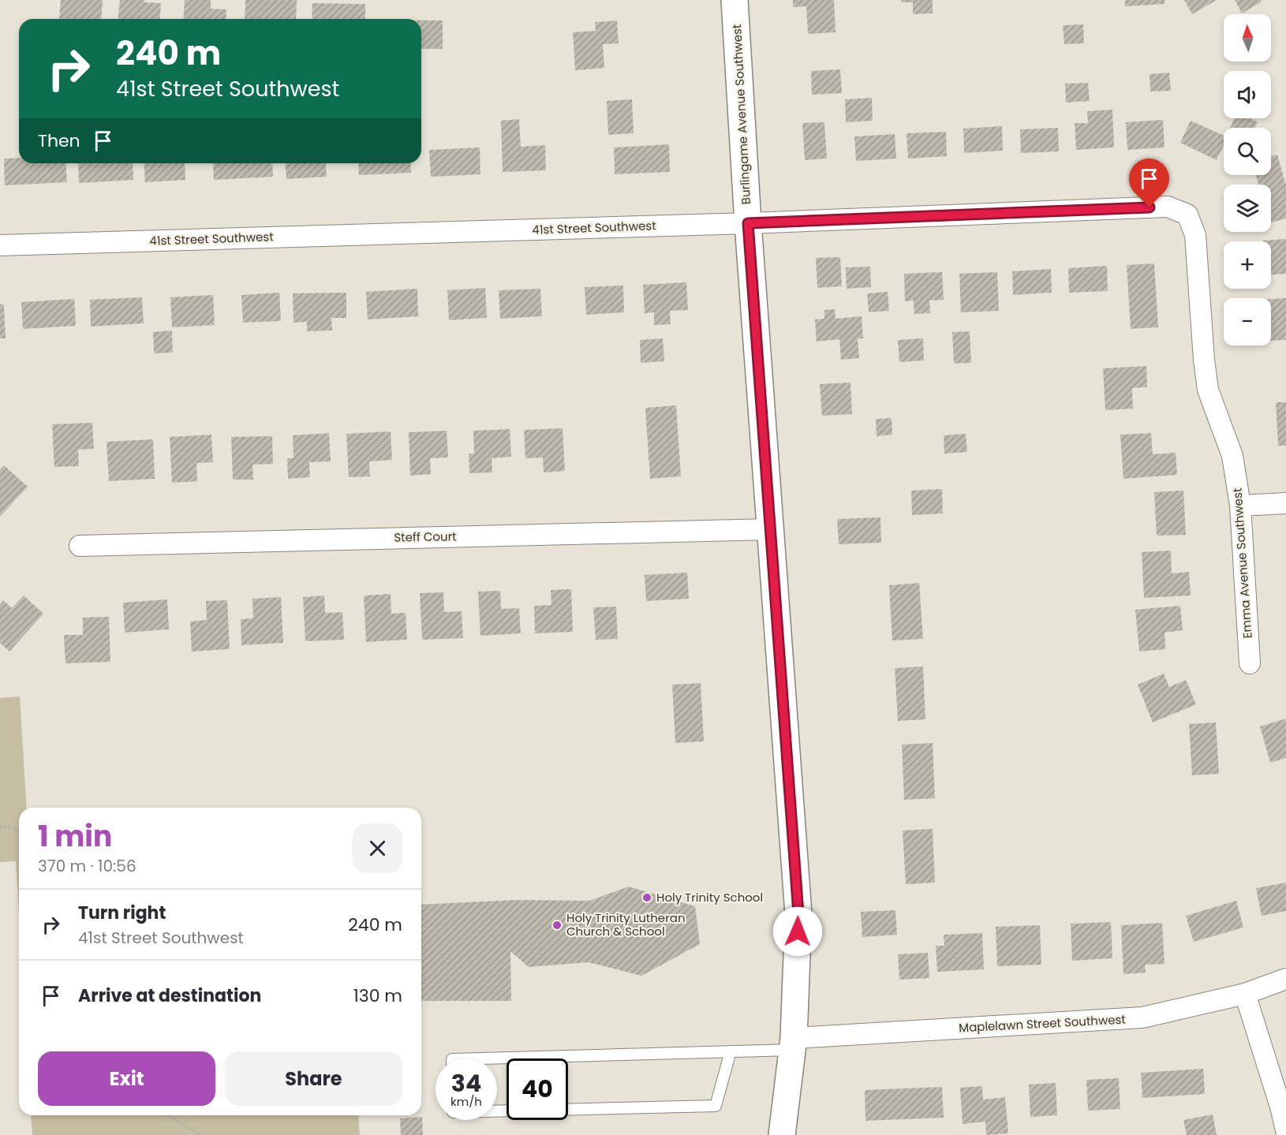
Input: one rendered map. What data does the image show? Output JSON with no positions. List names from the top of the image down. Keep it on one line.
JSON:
{"streets":{"street":["Burlingame Avenue Southwest","41st Street Southwest","Steff Court","Emma Avenue Southwest","Maplelawn Street Southwest"]},"crossings":[["Burlingame Avenue Southwest","41st Street Southwest"],["Burlingame Avenue Southwest","Steff Court"],["Burlingame Avenue Southwest","Maplelawn Street Southwest"],["41st Street Southwest","Emma Avenue Southwest"]],"places":["Holy Trinity School","Holy Trinity Lutheran Church & School"],"north":"top","page":{"map_buttons":["+","−"],"turn":["240 m","41st Street Southwest"],"then":"Then","heading":["1 min","370 m · 10:56"],"list":[{"name":"Turn right","note":"41st Street Southwest","value":"240 m"},{"name":"Arrive at destination","value":"130 m"}],"buttons":["Exit","Share"],"speed":"34 km/h","limit":"40"}}
